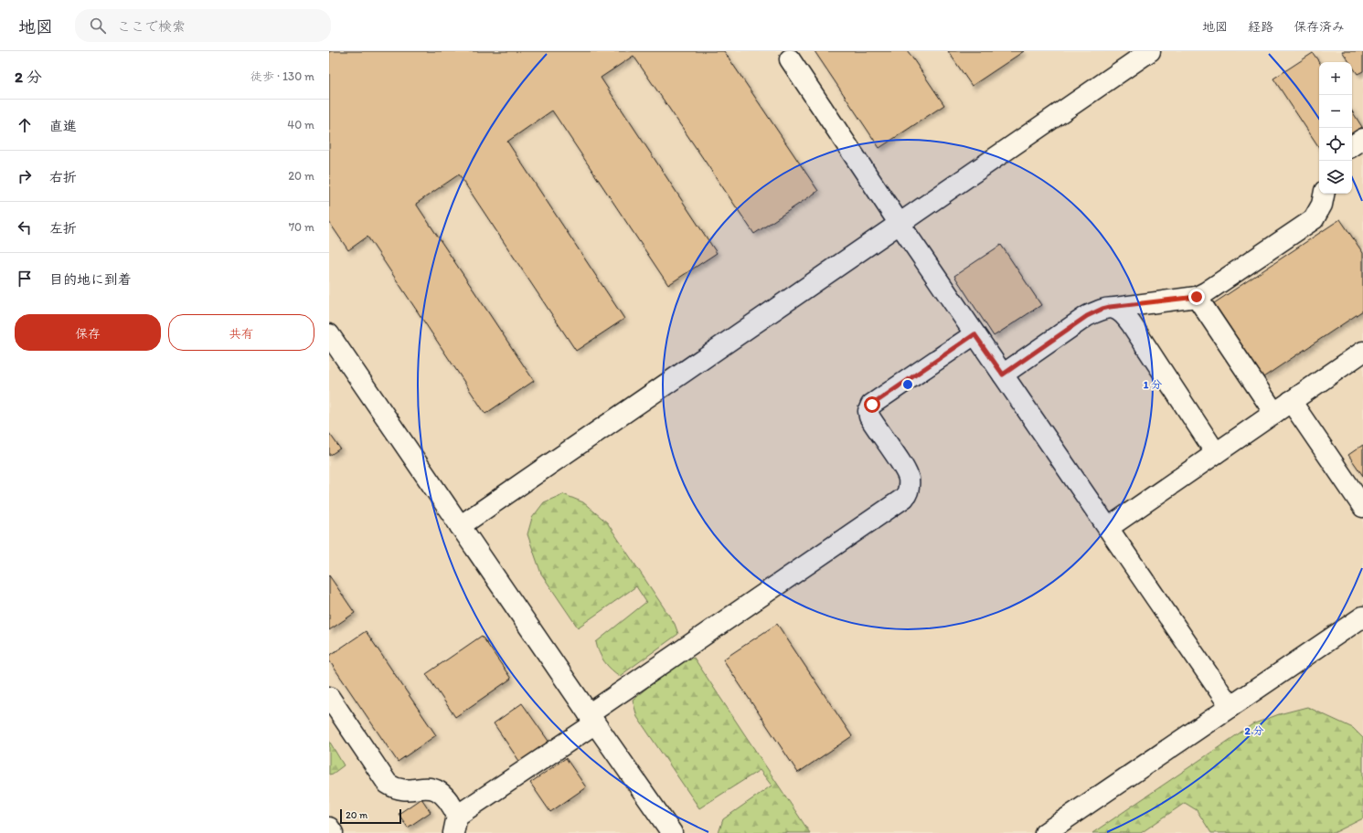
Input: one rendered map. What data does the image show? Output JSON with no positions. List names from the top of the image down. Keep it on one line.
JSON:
{"scale_bar":"20 m","page":{"header":"地図","search":"ここで検索","nav":["地図","経路","保存済み"],"heading":["2 分","徒歩 · 130 m"],"map_buttons":["+","−"],"list":[["直進","40 m"],["右折","20 m"],["左折","70 m"],"目的地に到着"],"buttons":["保存","共有"],"scale":"20 m"},"rings":["1 分","2 分"]}
